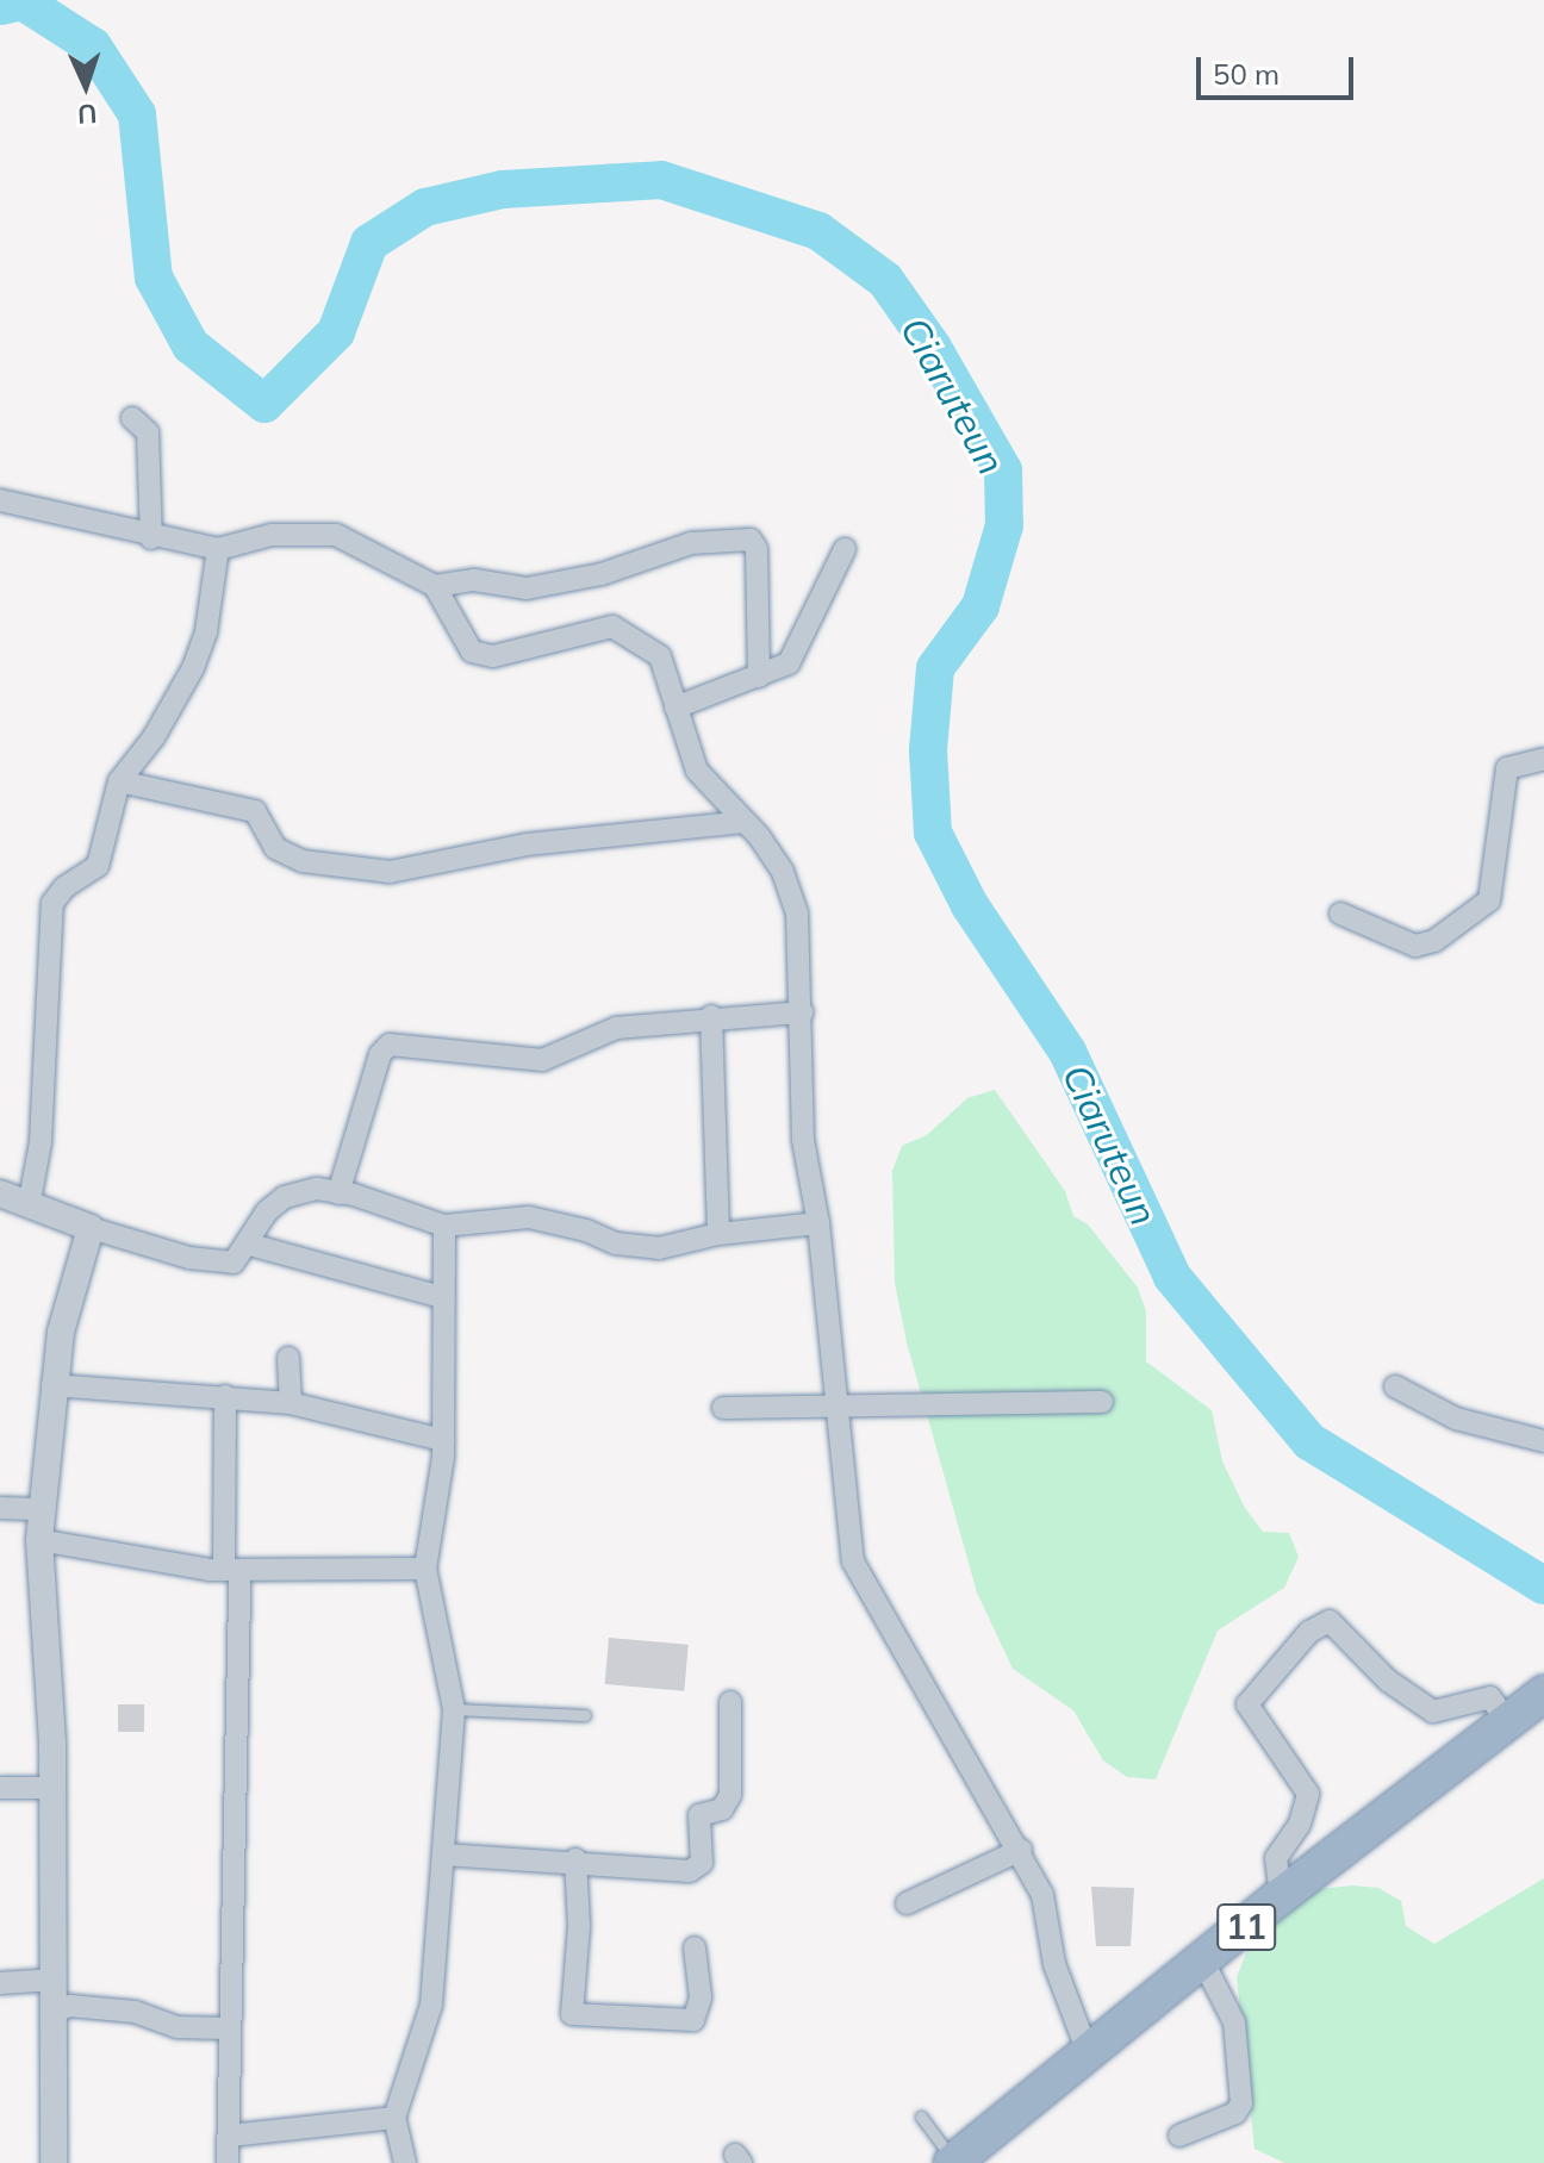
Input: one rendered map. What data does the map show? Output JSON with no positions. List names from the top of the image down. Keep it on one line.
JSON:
{"streets":{"highway":["11"]},"water":["Ciaruteun"],"scale_bar":"50 m","north":"bottom"}
